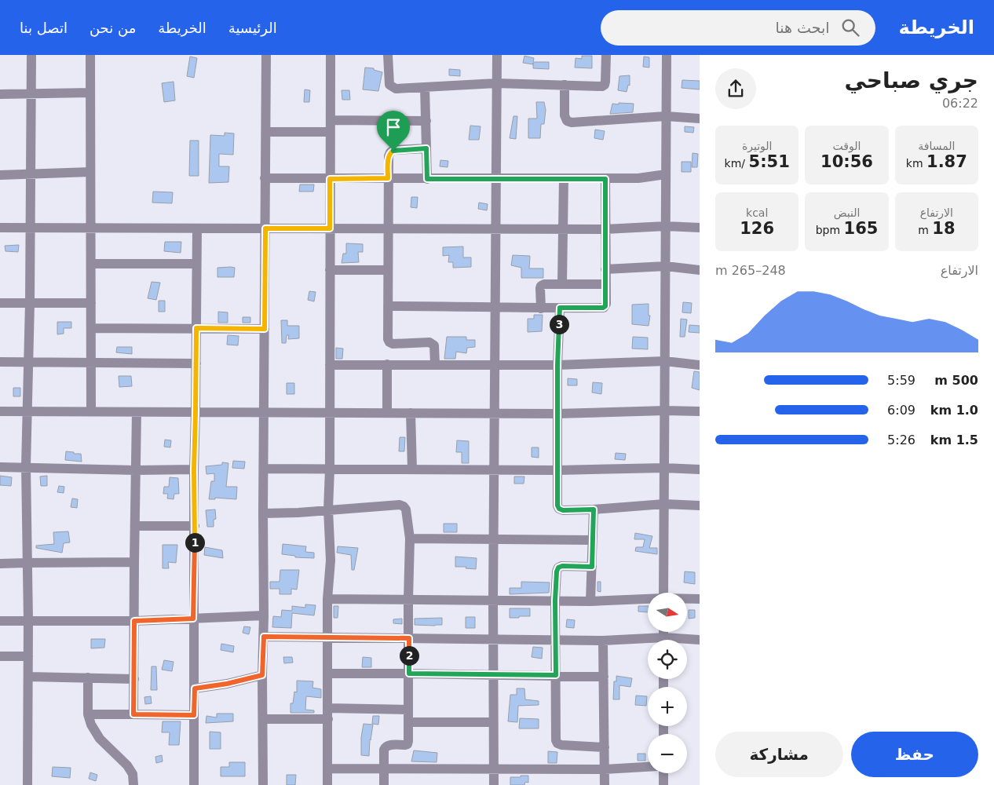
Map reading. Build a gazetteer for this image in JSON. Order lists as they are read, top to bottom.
{
  "north": "right",
  "page": {
    "header": "الخريطة",
    "search": "ابحث هنا",
    "nav": [
      "الرئيسية",
      "الخريطة",
      "من نحن",
      "اتصل بنا"
    ],
    "heading": ["جري صباحي", "06:22"],
    "stats": [
      ["المسافة", "1.87 km"],
      ["الوقت", "10:56"],
      ["الوتيرة", "5:51 /km"],
      ["الارتفاع", "18 m"],
      ["النبض", "165 bpm"],
      ["kcal", "126"]
    ],
    "chart": ["الارتفاع", "248–265 m"],
    "pins": ["3", "1", "2"],
    "list": [
      {
        "name": "500 m",
        "note": "5:59"
      },
      {
        "name": "1.0 km",
        "note": "6:09"
      },
      {
        "name": "1.5 km",
        "note": "5:26"
      }
    ],
    "map_buttons": ["+", "−"],
    "buttons": ["حفظ", "مشاركة"]
  }
}
